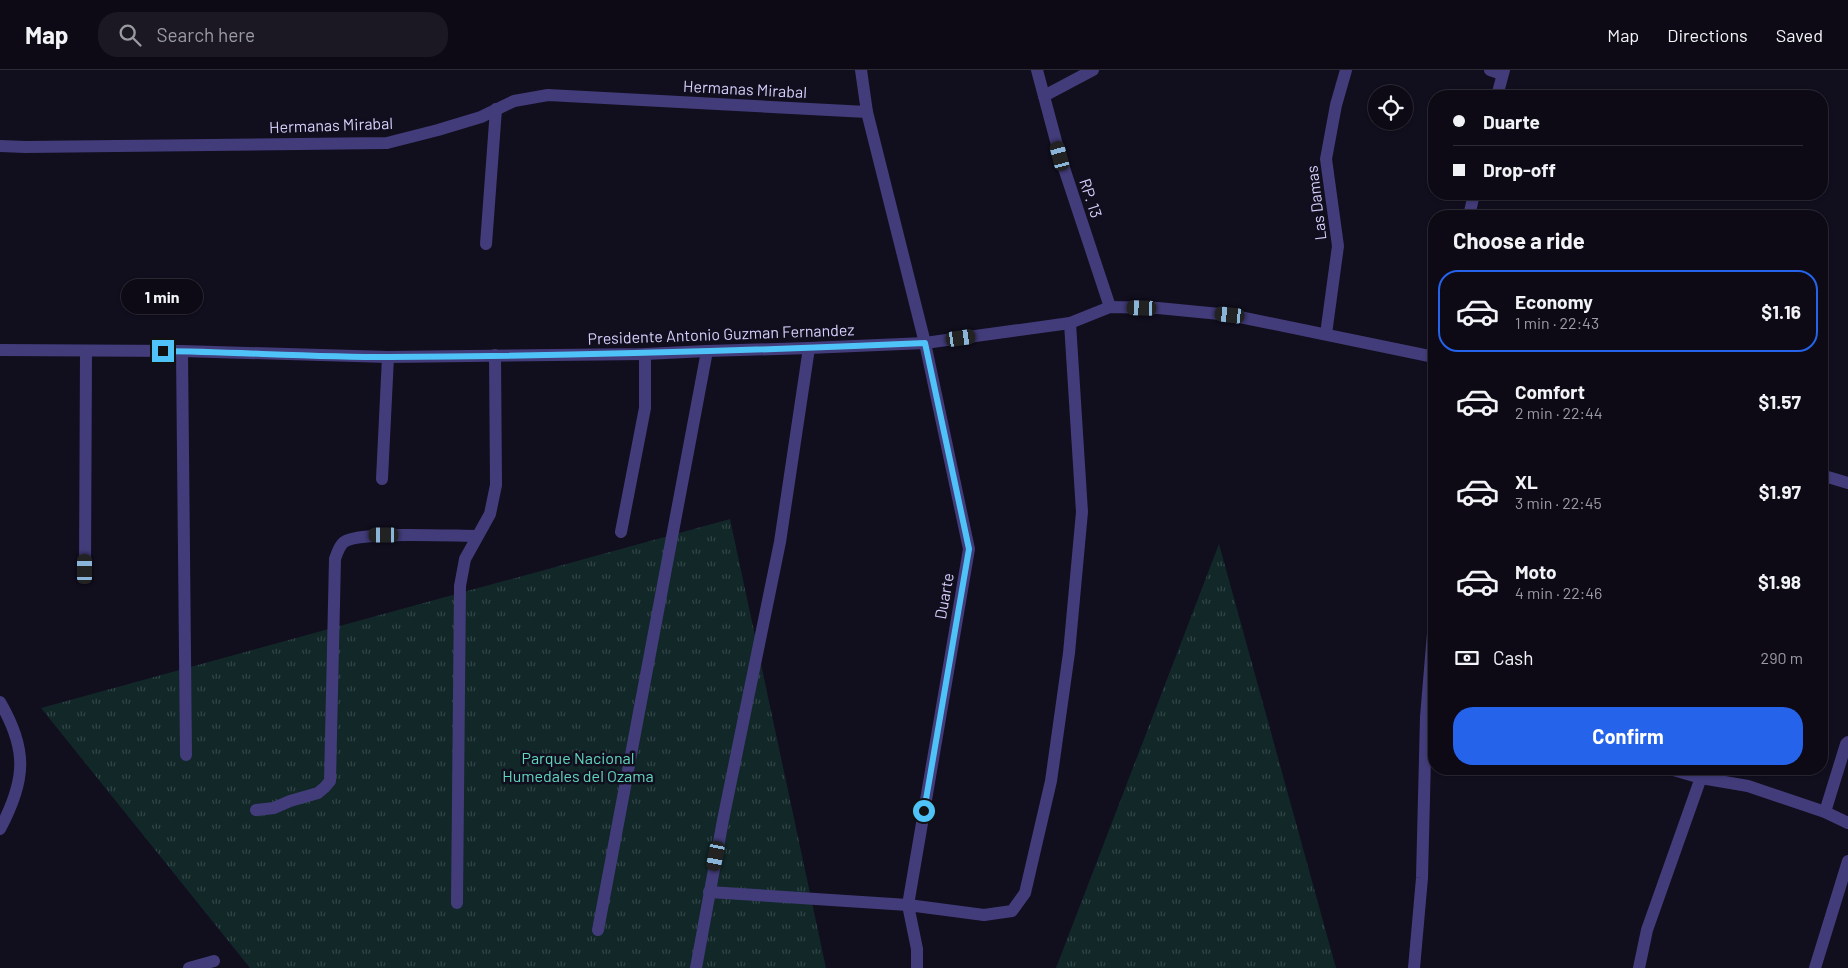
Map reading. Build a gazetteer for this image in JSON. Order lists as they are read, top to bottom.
{
  "streets": {
    "street": [
      "Hermanas Mirabal",
      "RP. 13",
      "Las Damas",
      "Presidente Antonio Guzman Fernandez",
      "Duarte"
    ]
  },
  "crossings": [
    ["Hermanas Mirabal", "Duarte"],
    ["RP. 13", "Presidente Antonio Guzman Fernandez"],
    ["Las Damas", "Presidente Antonio Guzman Fernandez"],
    ["Presidente Antonio Guzman Fernandez", "Duarte"]
  ],
  "parks": ["Parque Nacional Humedales del Ozama"],
  "page": {
    "header": "Map",
    "search": "Search here",
    "nav": ["Map", "Directions", "Saved"],
    "banner": ["Duarte", "Drop-off"],
    "heading": "Choose a ride",
    "list": [
      {
        "name": "Economy",
        "note": "1 min · 22:43",
        "value": "$1.16"
      },
      {
        "name": "Comfort",
        "note": "2 min · 22:44",
        "value": "$1.57"
      },
      {
        "name": "XL",
        "note": "3 min · 22:45",
        "value": "$1.97"
      },
      {
        "name": "Moto",
        "note": "4 min · 22:46",
        "value": "$1.98"
      }
    ],
    "bubble": "1 min",
    "pay": ["Cash", "290 m"],
    "buttons": "Confirm"
  }
}
